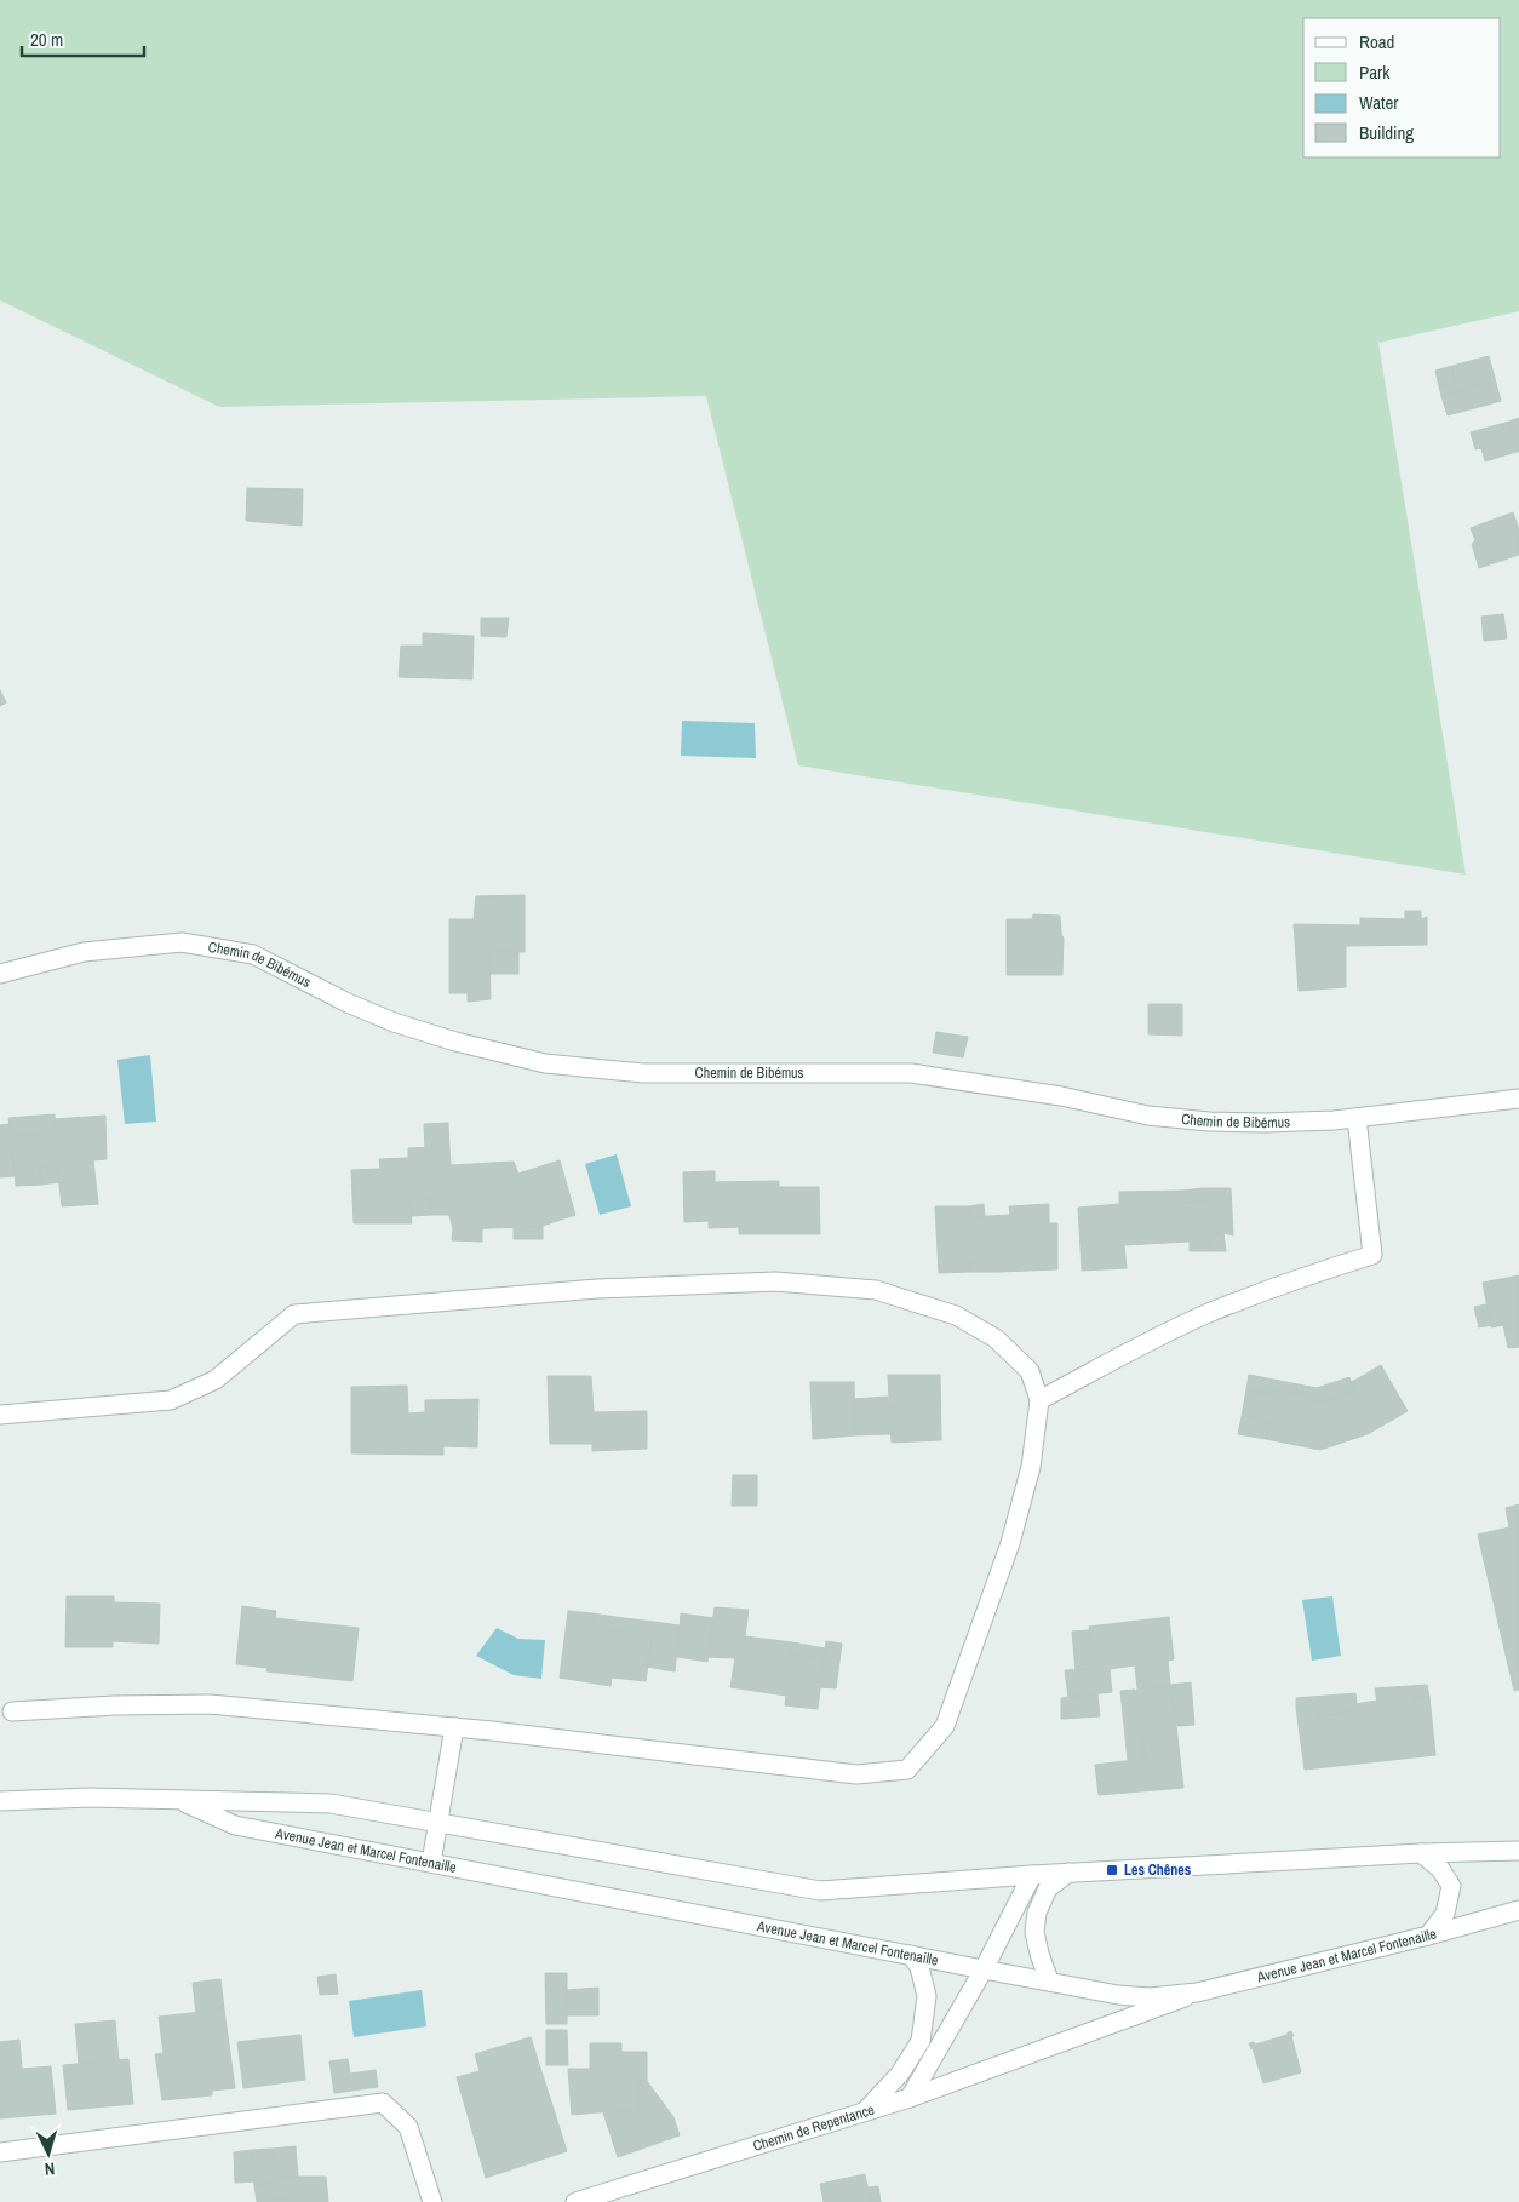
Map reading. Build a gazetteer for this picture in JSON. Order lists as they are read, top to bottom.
{
  "streets": {
    "street": ["Chemin de Bibémus", "Avenue Jean et Marcel Fontenaille", "Chemin de Repentance"]
  },
  "crossings": [
    ["Avenue Jean et Marcel Fontenaille", "Chemin de Repentance"]
  ],
  "places": {
    "transit": ["Les Chênes"]
  },
  "legend": [
    "Road",
    "Park",
    "Water",
    "Building"
  ],
  "scale_bar": "20 m",
  "north": "bottom"
}
